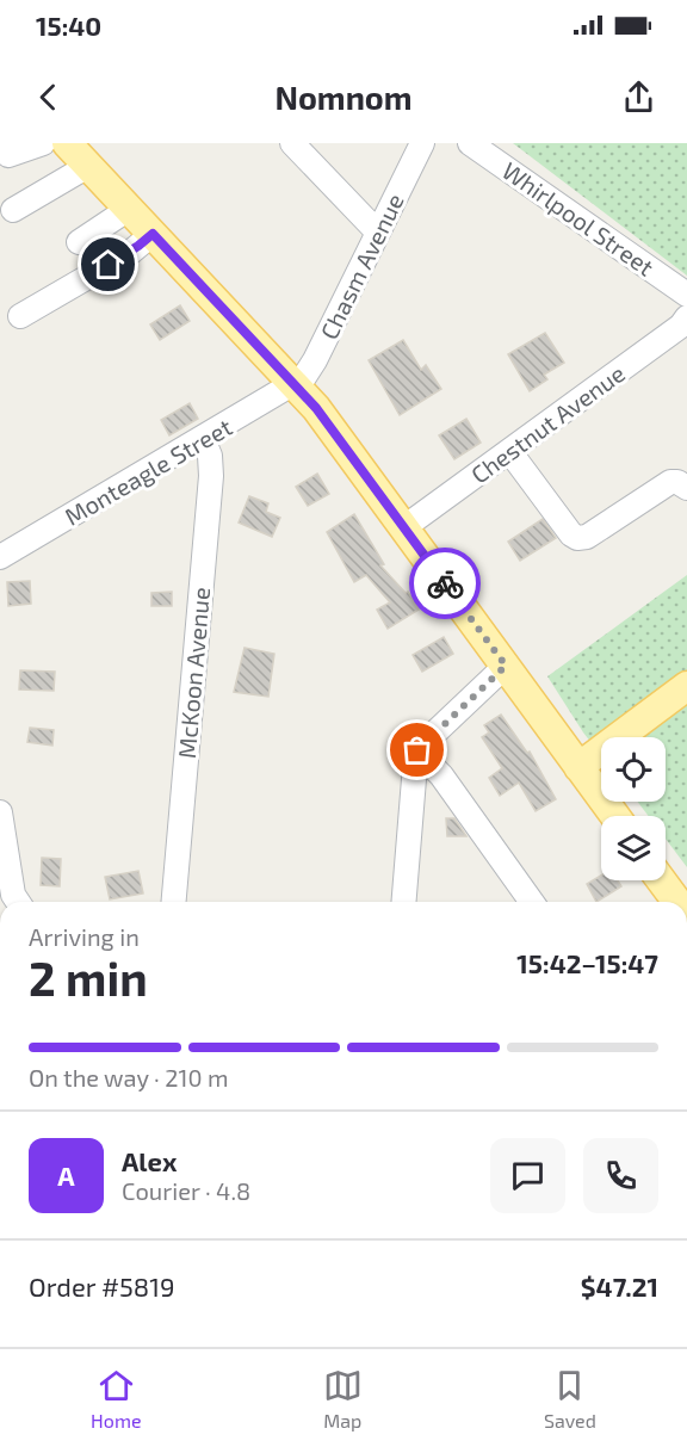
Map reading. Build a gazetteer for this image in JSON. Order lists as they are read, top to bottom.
{
  "streets": {
    "street": [
      "Whirlpool Street",
      "Chasm Avenue",
      "Chestnut Avenue",
      "Monteagle Street",
      "McKoon Avenue"
    ]
  },
  "crossings": [
    ["Chasm Avenue", "Monteagle Street"],
    ["Monteagle Street", "McKoon Avenue"]
  ],
  "page": {
    "status": "15:40",
    "header": "Nomnom",
    "heading": ["2 min", "Arriving in", "15:42–15:47"],
    "panel": [
      "Alex",
      "Courier · 4.8",
      "Order #5819",
      "$47.21"
    ],
    "bar": "On the way · 210 m",
    "round": "A",
    "tabs": ["Home", "Map", "Saved"]
  }
}
